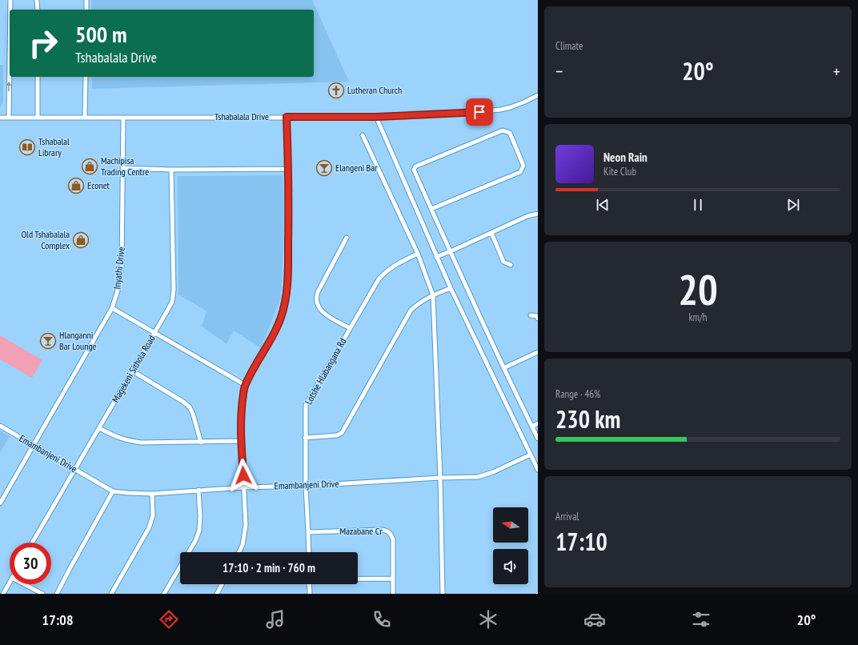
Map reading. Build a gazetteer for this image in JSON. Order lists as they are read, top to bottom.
{
  "streets": {
    "street": [
      "Tshabalala Drive",
      "Inyathi Drive",
      "Magekeni Sithola Road",
      "Lotshe Hlabangana Rd",
      "Emambanjeni Drive",
      "Mazabane Cr"
    ]
  },
  "crossings": [
    ["Tshabalala Drive", "Inyathi Drive"],
    ["Inyathi Drive", "Emambanjeni Drive"],
    ["Magekeni Sithola Road", "Emambanjeni Drive"],
    ["Lotshe Hlabangana Rd", "Emambanjeni Drive"],
    ["Lotshe Hlabangana Rd", "Mazabane Cr"]
  ],
  "places": {
    "church": ["Lutheran Church"],
    "library": ["Tshabalal Library"],
    "shop": ["Machipisa Trading Centre", "Econet", "Old Tshabalala Complex"],
    "bar": ["Elangeni Bar", "Hlanganni Bar Lounge"]
  },
  "north": "left",
  "page": {
    "tile": [
      "Climate",
      ["20", "km/h"],
      ["Range · 46%", "230 km"],
      ["Arrival", "17:10"]
    ],
    "turn": ["500 m", "Tshabalala Drive"],
    "heat": ["−", "20°", "+"],
    "song": ["Neon Rain", "Kite Club"],
    "limit": "30",
    "trip": "17:10 · 2 min · 760 m",
    "tabs": ["17:08", "20°"]
  }
}
